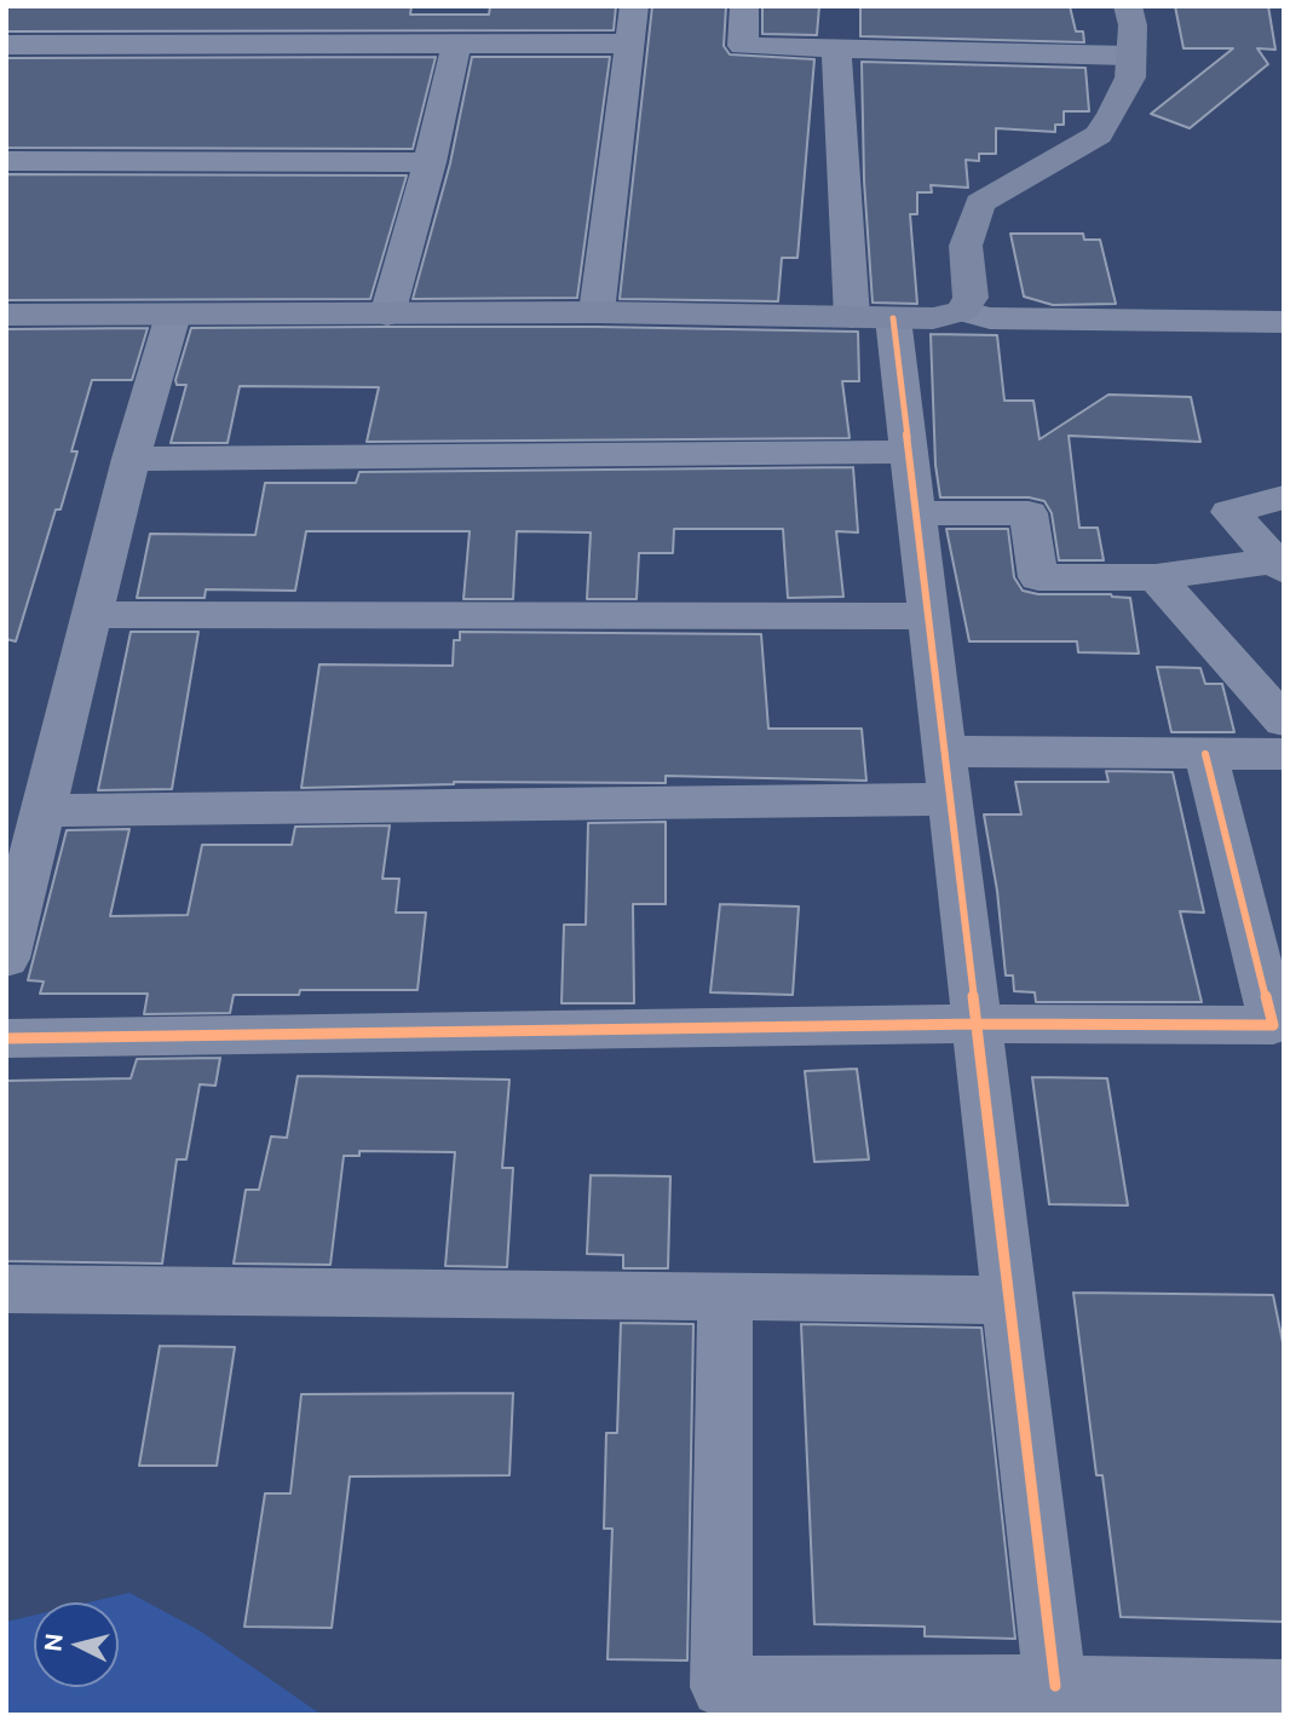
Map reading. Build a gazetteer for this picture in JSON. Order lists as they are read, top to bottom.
{
  "north": "left"
}
